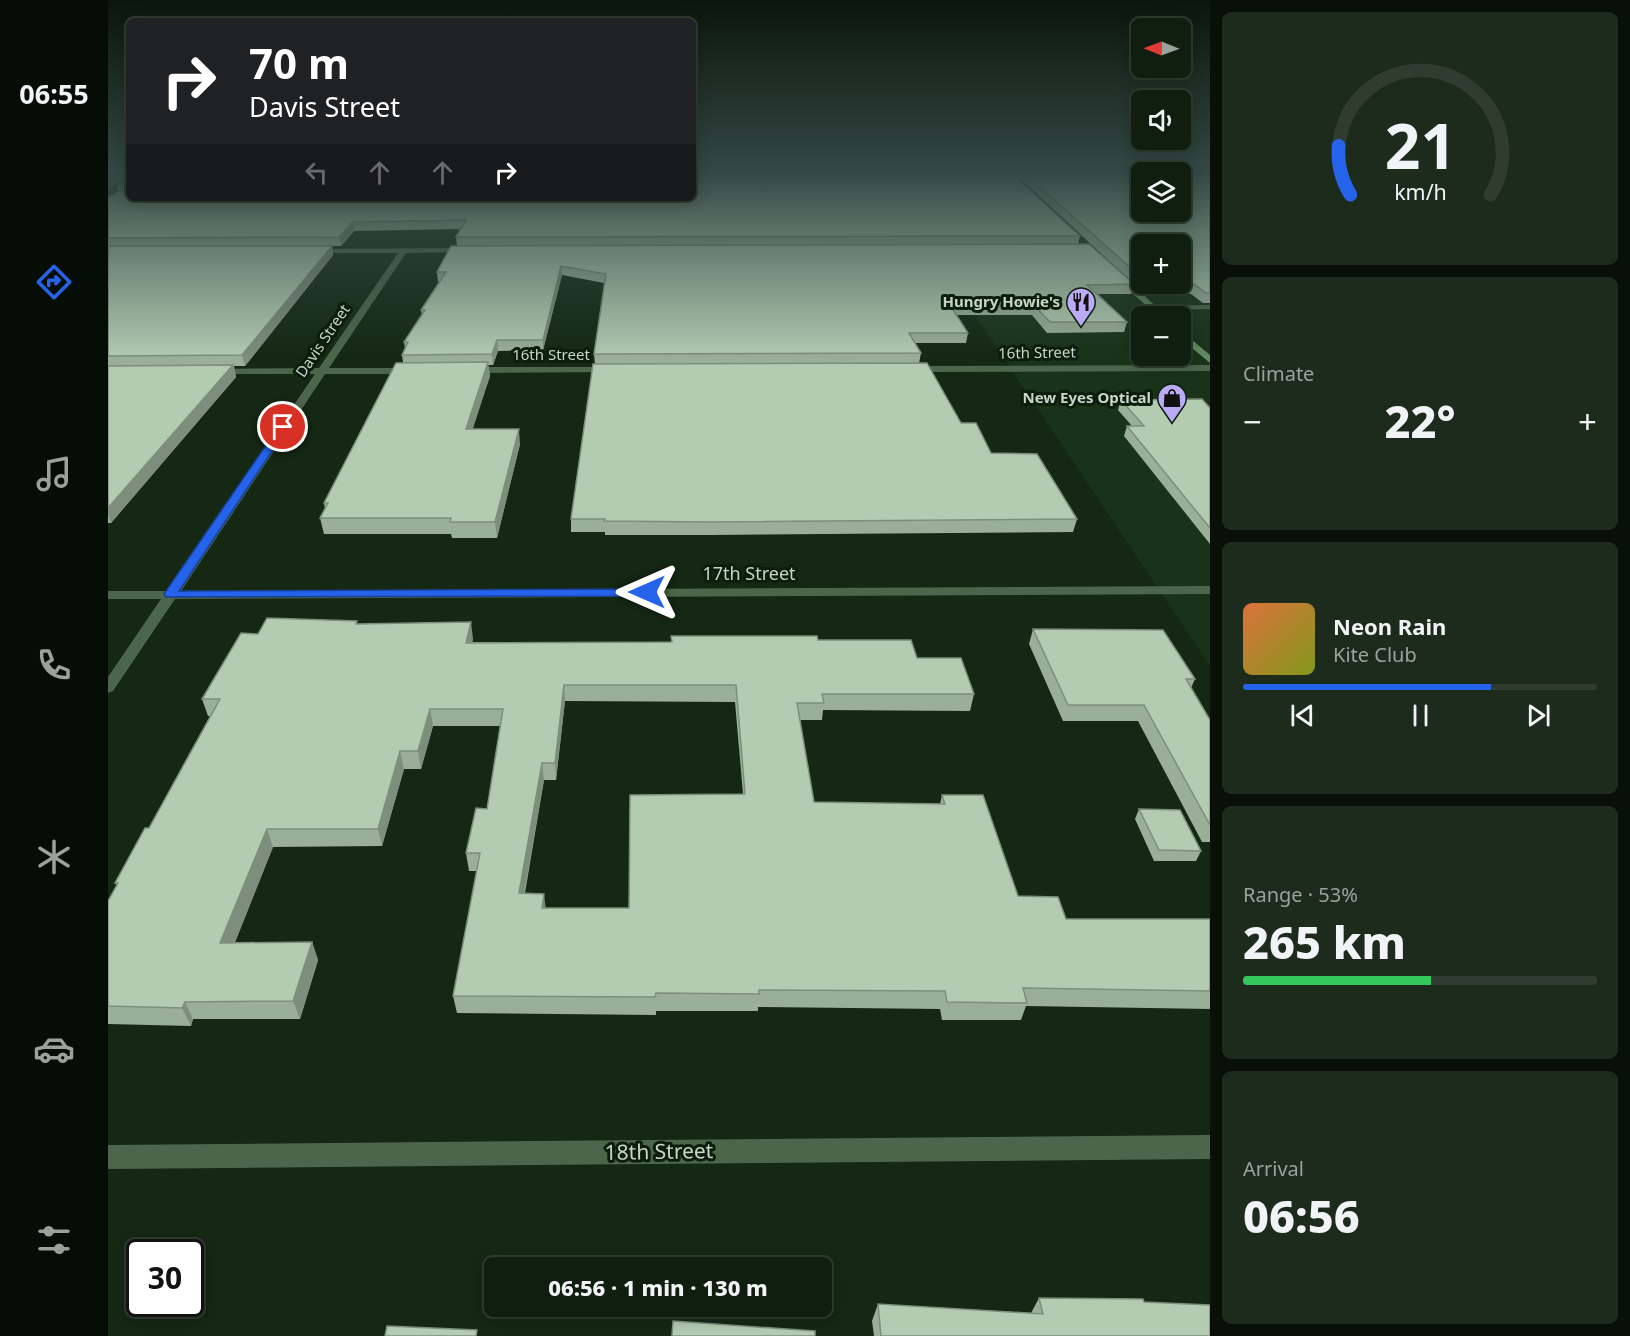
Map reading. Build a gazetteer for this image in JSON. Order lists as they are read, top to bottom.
{
  "streets": {
    "street": [
      "Davis Street",
      "16th Street",
      "17th Street",
      "18th Street"
    ]
  },
  "crossings": [
    ["Davis Street", "17th Street"]
  ],
  "places": {
    "restaurant": ["Hungry Howie's"],
    "shop": ["New Eyes Optical"]
  },
  "north": "left",
  "page": {
    "tabs": "06:55",
    "map_buttons": ["+", "−"],
    "turn": ["70 m", "Davis Street"],
    "tile": [
      "Climate",
      ["Range · 53%", "265 km"],
      ["Arrival", "06:56"]
    ],
    "heat": ["−", "22°", "+"],
    "song": ["Neon Rain", "Kite Club"],
    "limit": "30",
    "trip": "06:56 · 1 min · 130 m",
    "gauge": ["21", "km/h"]
  }
}
